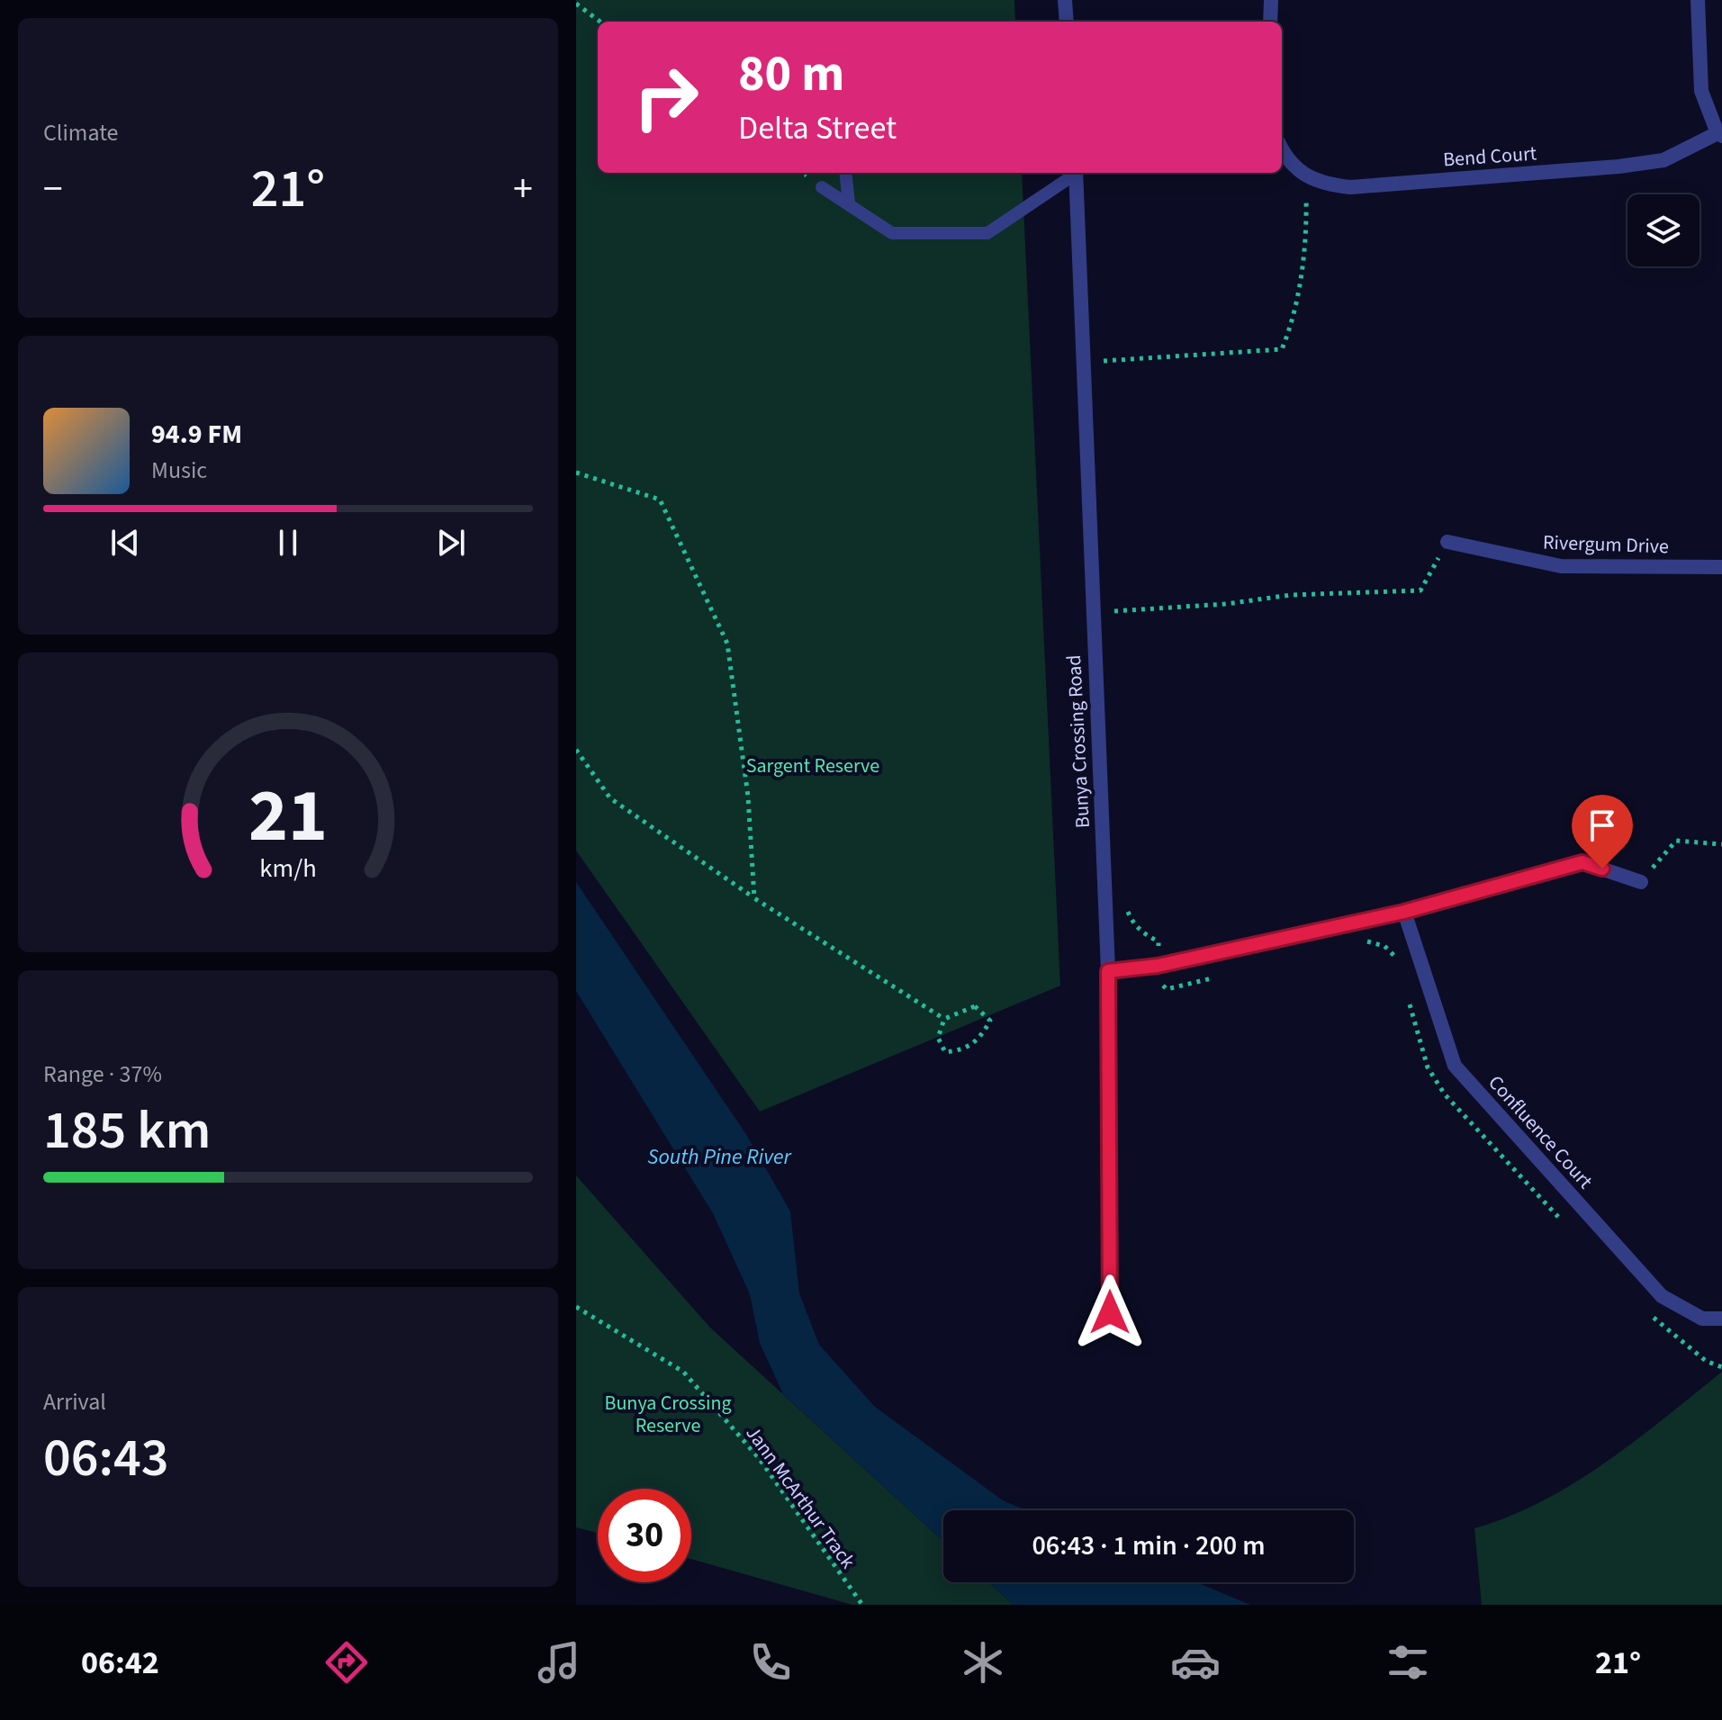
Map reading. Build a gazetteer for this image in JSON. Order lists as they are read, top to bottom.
{
  "streets": {
    "street": [
      "Bend Court",
      "Rivergum Drive",
      "Bunya Crossing Road",
      "Confluence Court"
    ],
    "path": ["Jann McArthur Track"]
  },
  "water": ["South Pine River"],
  "parks": ["Sargent Reserve", "Bunya Crossing Reserve"],
  "page": {
    "tile": [
      "Climate",
      ["Range · 37%", "185 km"],
      ["Arrival", "06:43"]
    ],
    "turn": ["80 m", "Delta Street"],
    "heat": ["−", "21°", "+"],
    "song": ["94.9 FM", "Music"],
    "limit": "30",
    "trip": "06:43 · 1 min · 200 m",
    "tabs": ["06:42", "21°"],
    "gauge": ["21", "km/h"]
  }
}
